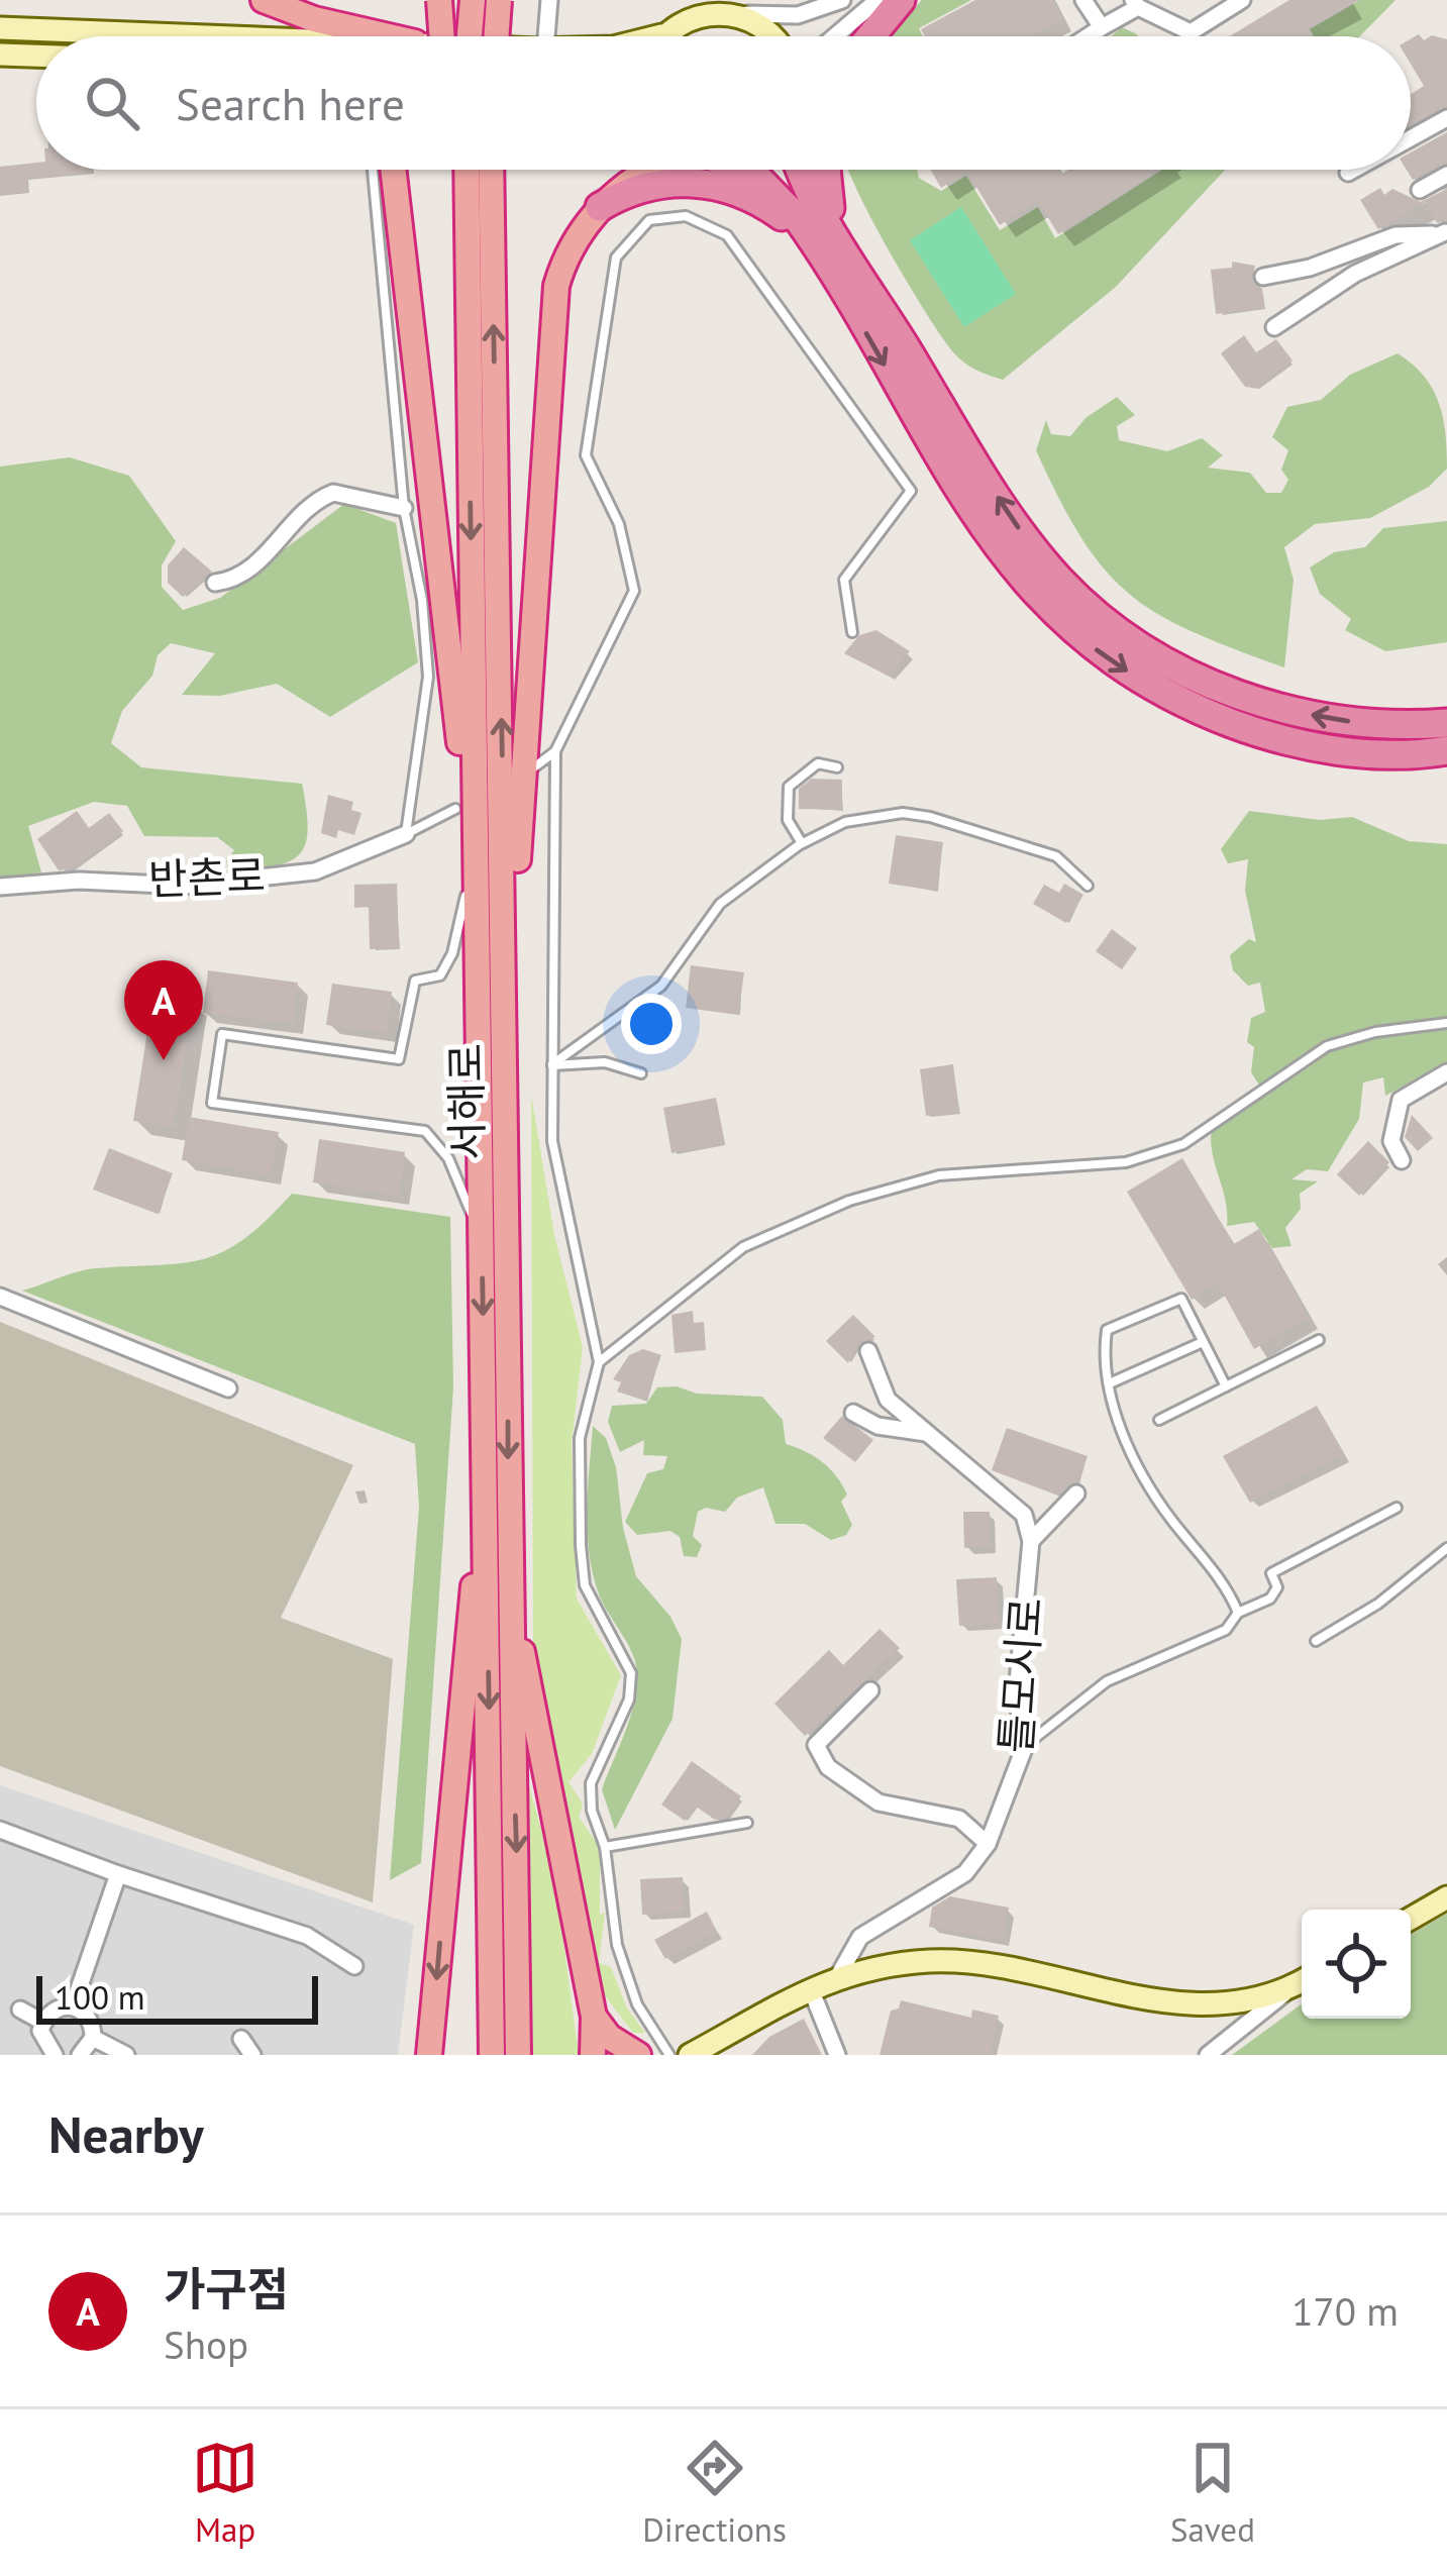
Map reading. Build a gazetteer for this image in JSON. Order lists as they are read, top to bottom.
{
  "streets": {
    "highway": ["서해로"],
    "main road": ["틀모시로"],
    "street": ["반촌로"]
  },
  "scale_bar": "100 m",
  "page": {
    "search": "Search here",
    "pins": "A",
    "scale": "100 m",
    "heading": "Nearby",
    "list": [
      {
        "mark": "A",
        "name": "가구점",
        "note": "Shop",
        "value": "170 m"
      }
    ],
    "nav": ["Map", "Directions", "Saved"]
  }
}
